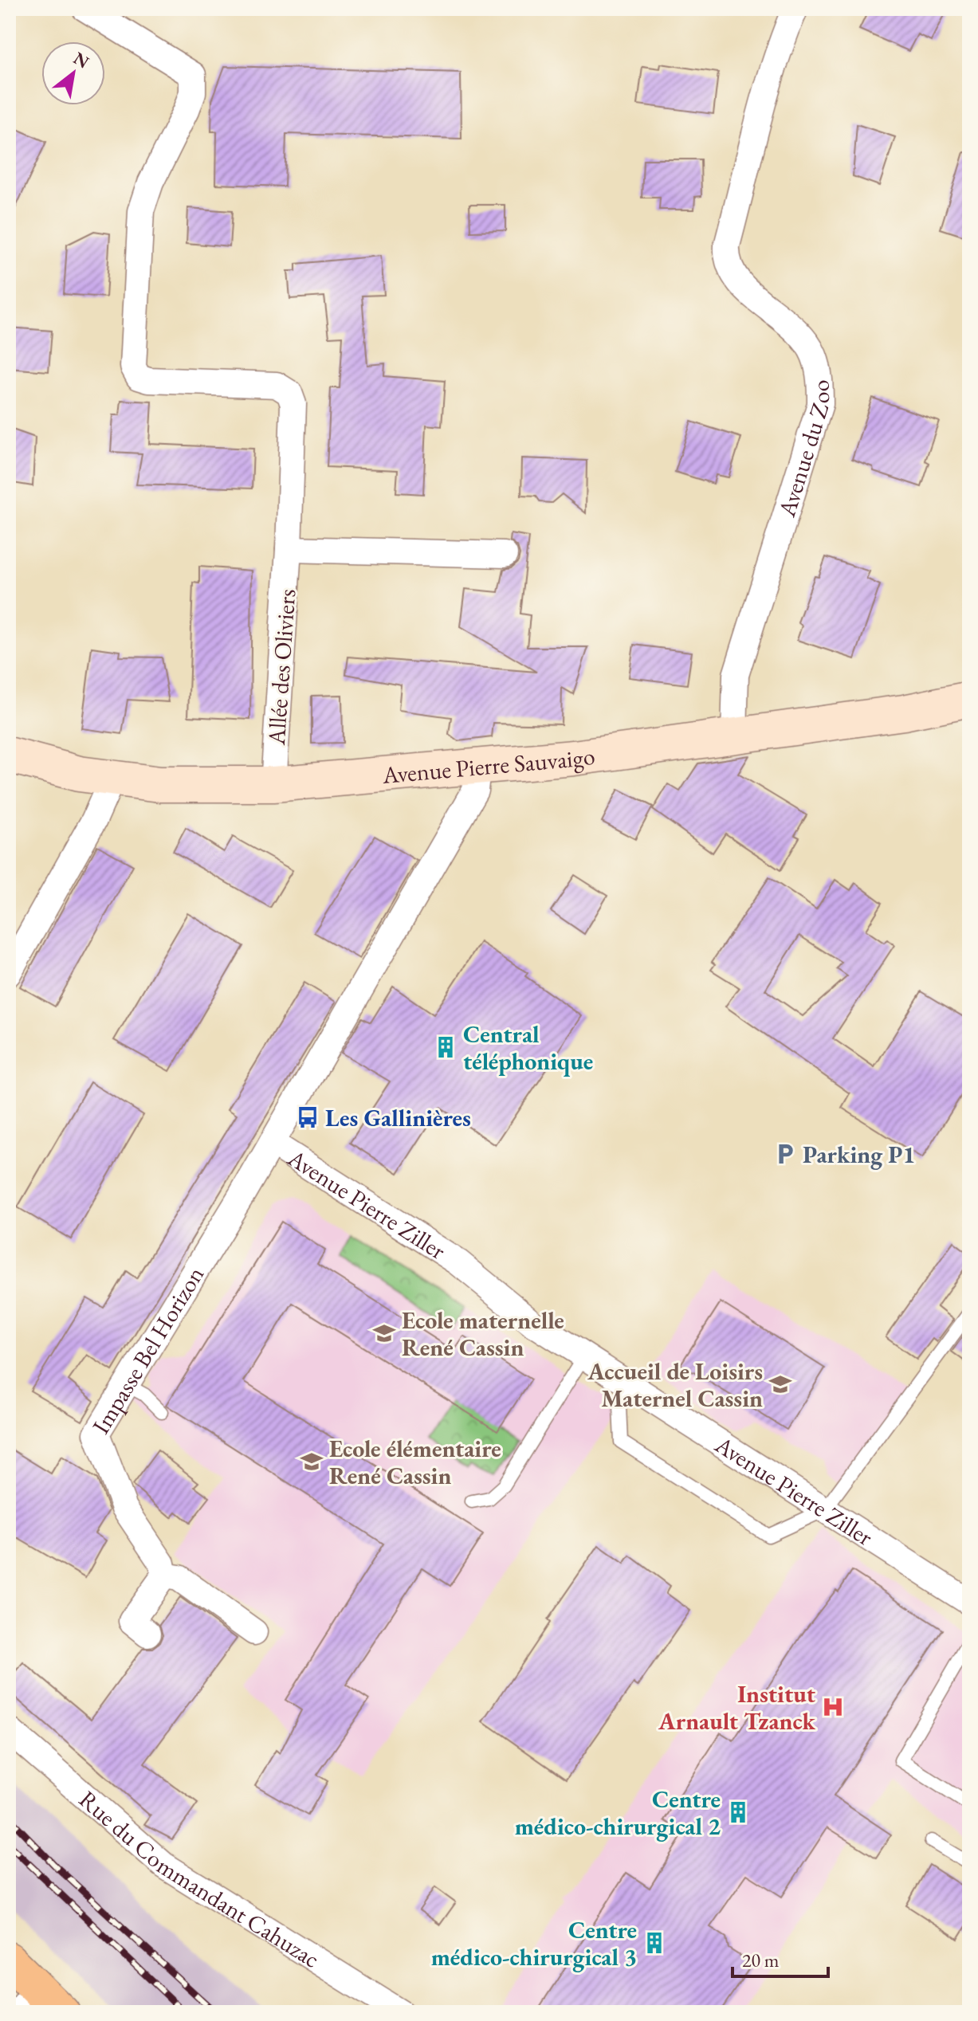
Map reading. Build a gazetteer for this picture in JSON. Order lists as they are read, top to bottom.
{
  "streets": {
    "main road": ["Avenue Pierre Sauvaigo"],
    "street": [
      "Avenue du Zoo",
      "Allée des Oliviers",
      "Avenue Pierre Ziller",
      "Impasse Bel Horizon",
      "Rue du Commandant Cahuzac"
    ]
  },
  "crossings": [
    ["Avenue du Zoo", "Avenue Pierre Sauvaigo"],
    ["Allée des Oliviers", "Avenue Pierre Sauvaigo"],
    ["Avenue Pierre Sauvaigo", "Avenue Pierre Ziller"],
    ["Avenue Pierre Ziller", "Impasse Bel Horizon"]
  ],
  "places": {
    "building": ["Central téléphonique", "Centre médico-chirurgical 2", "Centre médico-chirurgical 3"],
    "bus stop": ["Les Gallinières"],
    "parking": ["Parking P1"],
    "school or university": ["Ecole maternelle René Cassin", "Accueil de Loisirs Maternel Cassin", "Ecole élémentaire René Cassin"],
    "hospital": ["Institut Arnault Tzanck"]
  },
  "scale_bar": "20 m",
  "north": "top right"
}
